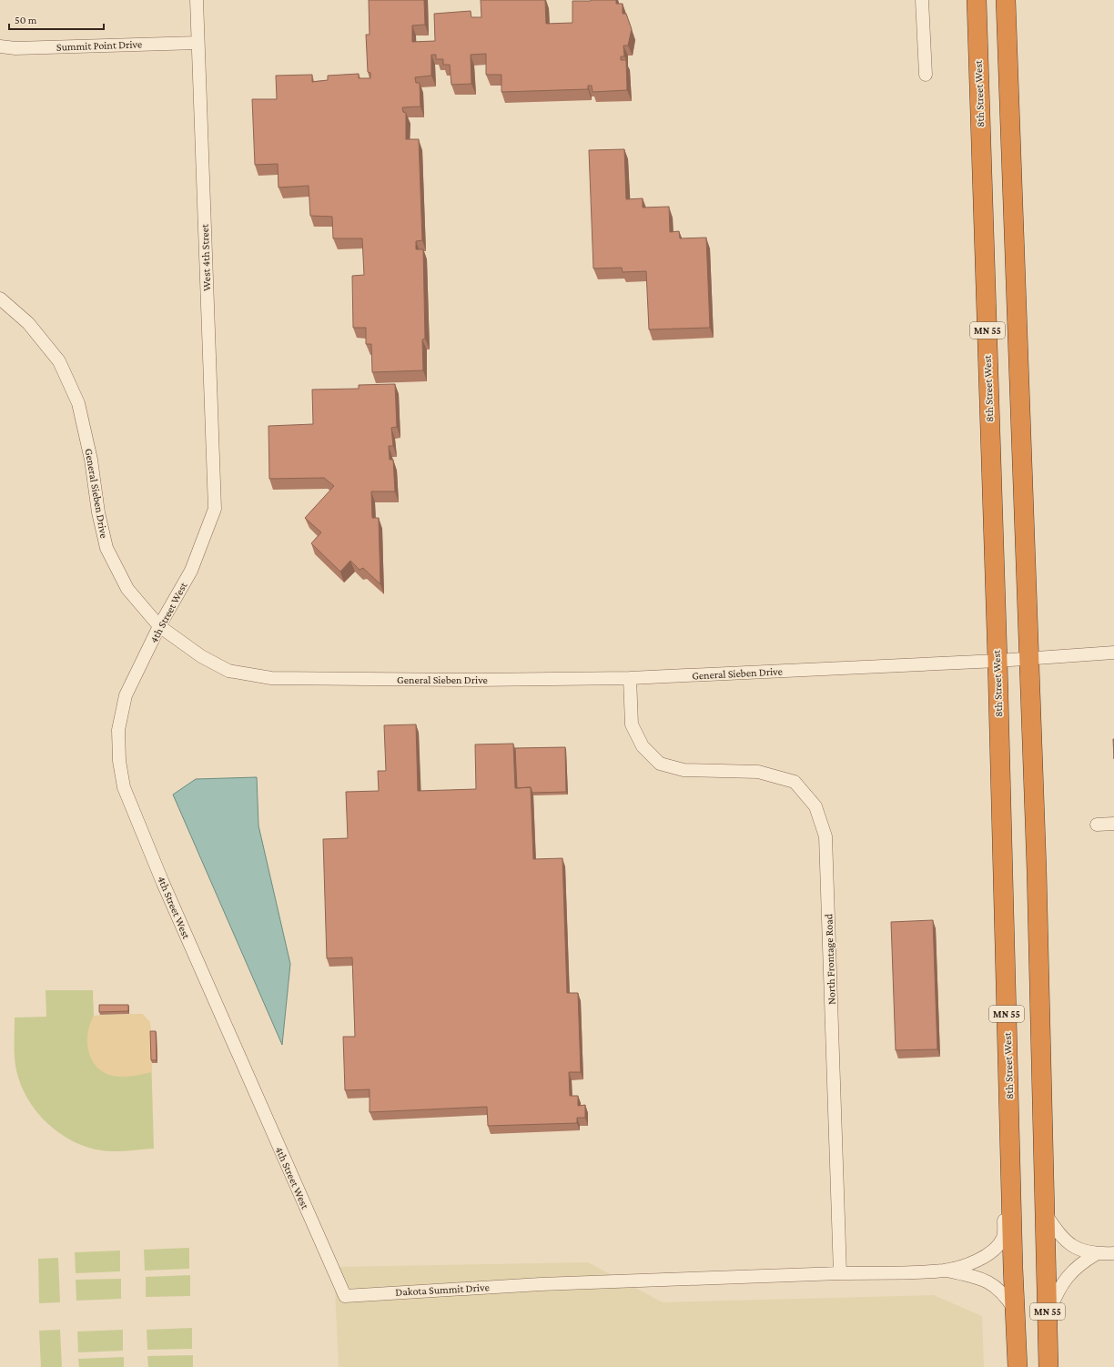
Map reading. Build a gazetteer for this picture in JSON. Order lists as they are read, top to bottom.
{
  "streets": {
    "highway": ["8th Street West", "MN 55"],
    "street": [
      "Summit Point Drive",
      "West 4th Street",
      "General Sieben Drive",
      "4th Street West",
      "North Frontage Road",
      "Dakota Summit Drive"
    ]
  },
  "crossings": [
    ["Summit Point Drive", "West 4th Street"],
    ["8th Street West", "General Sieben Drive"],
    ["West 4th Street", "4th Street West"],
    ["MN 55", "General Sieben Drive"],
    ["General Sieben Drive", "4th Street West"],
    ["General Sieben Drive", "North Frontage Road"],
    ["4th Street West", "Dakota Summit Drive"],
    ["North Frontage Road", "Dakota Summit Drive"]
  ],
  "scale_bar": "50 m"
}
